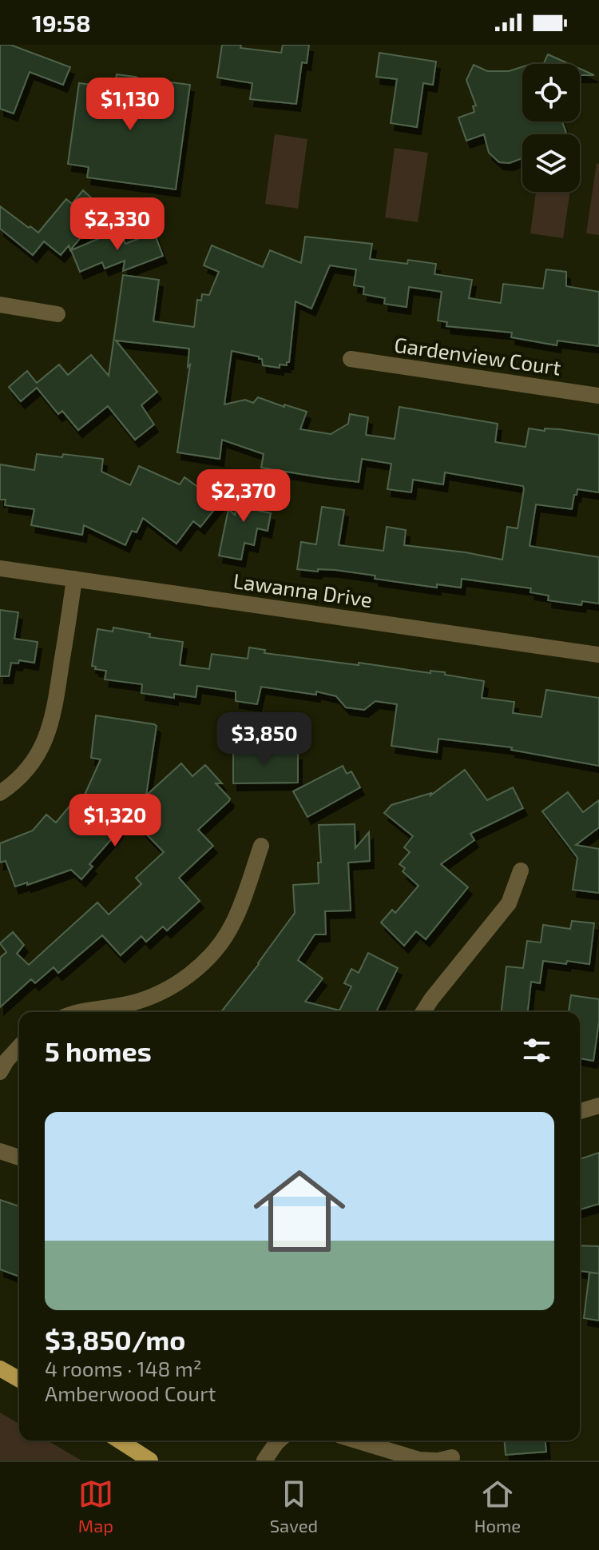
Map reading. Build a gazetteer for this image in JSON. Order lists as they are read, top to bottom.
{
  "streets": {
    "street": ["Gardenview Court", "Lawanna Drive"]
  },
  "page": {
    "status": "19:58",
    "price": [
      "$1,130",
      "$2,330",
      "$2,370",
      "$3,850",
      "$1,320"
    ],
    "heading": "5 homes",
    "list": [
      {
        "name": "$3,850/mo",
        "note": "4 rooms · 148 m² · Amberwood Court"
      }
    ],
    "tabs": ["Map", "Saved", "Home"]
  }
}
